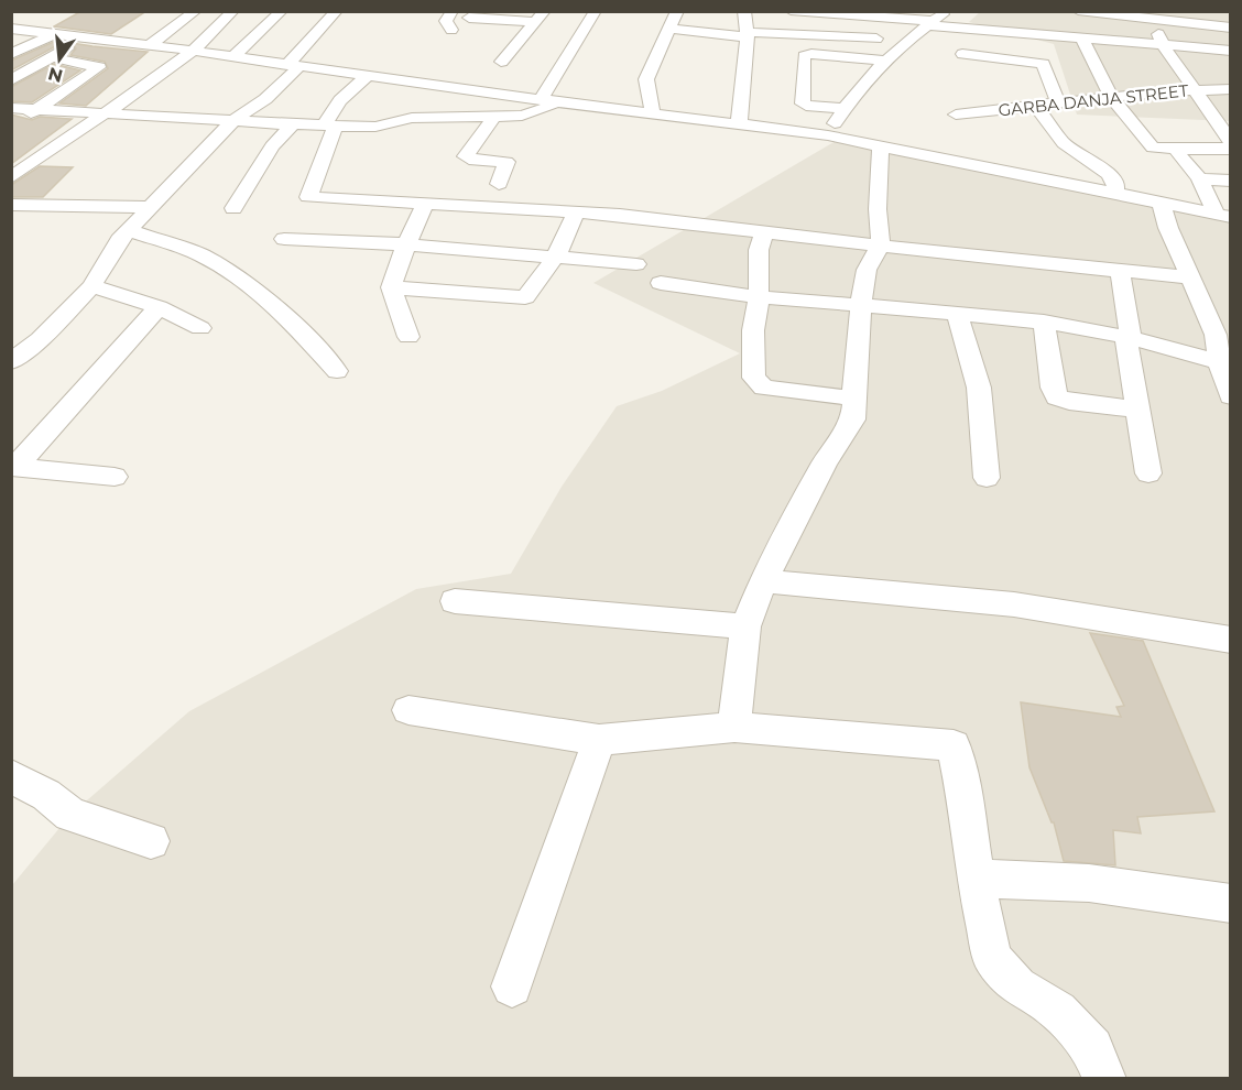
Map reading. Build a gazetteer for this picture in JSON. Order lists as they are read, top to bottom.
{
  "streets": {
    "street": ["GARBA DANJA STREET"]
  },
  "north": "bottom"
}
